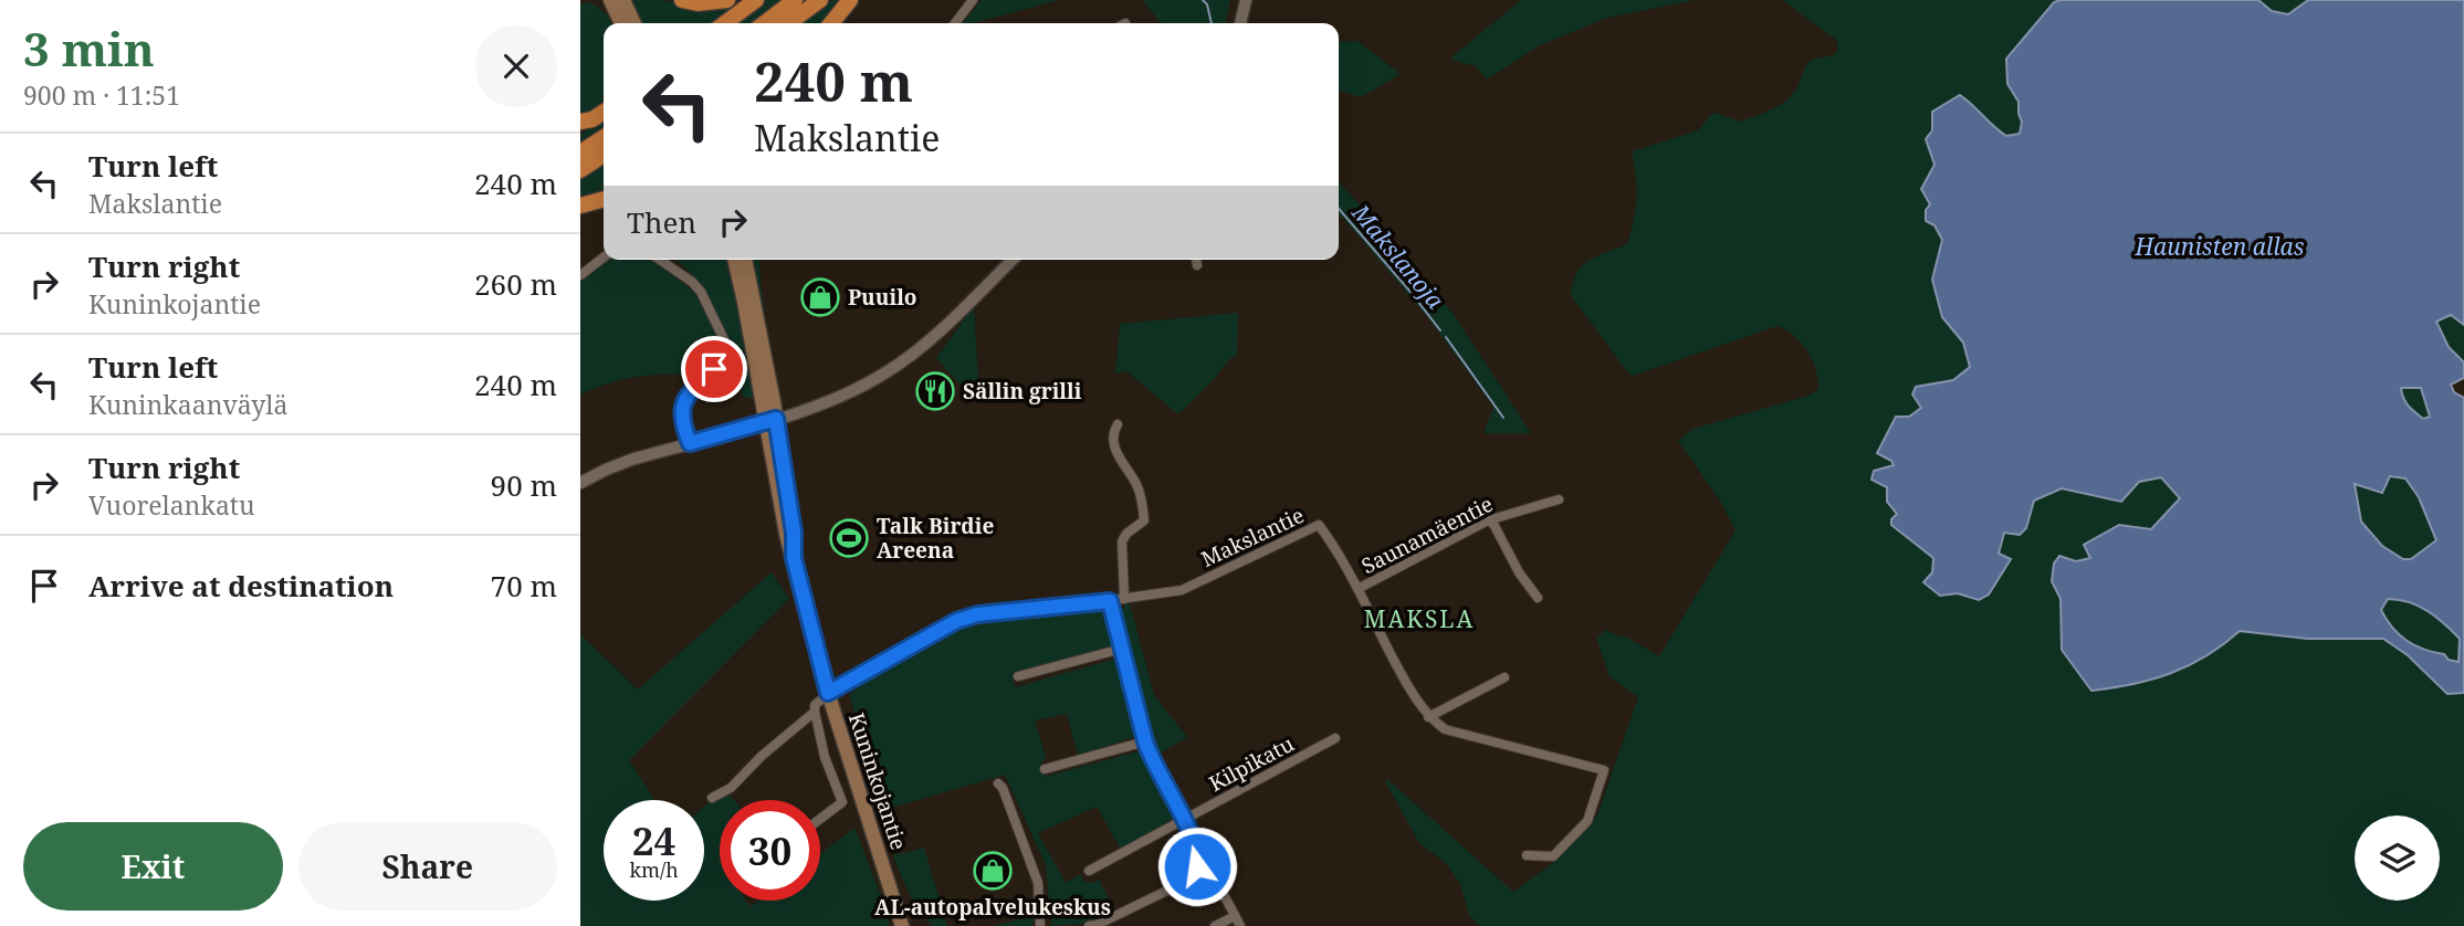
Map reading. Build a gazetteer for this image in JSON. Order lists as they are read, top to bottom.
{
  "streets": {
    "main road": ["Kuninkojantie"],
    "street": ["Saunamäentie", "Makslantie", "Kilpikatu"]
  },
  "crossings": [
    ["Saunamäentie", "Makslantie"],
    ["Makslantie", "Kuninkojantie"]
  ],
  "districts": ["MAKSLA"],
  "water": ["Haunisten allas", "Makslanoja"],
  "places": {
    "shop": ["Puuilo", "AL-autopalvelukeskus"],
    "restaurant": ["Sällin grilli"],
    "sports": ["Talk Birdie Areena"]
  },
  "page": {
    "heading": ["3 min", "900 m · 11:51"],
    "turn": ["240 m", "Makslantie"],
    "list": [
      {
        "name": "Turn left",
        "note": "Makslantie",
        "value": "240 m"
      },
      {
        "name": "Turn right",
        "note": "Kuninkojantie",
        "value": "260 m"
      },
      {
        "name": "Turn left",
        "note": "Kuninkaanväylä",
        "value": "240 m"
      },
      {
        "name": "Turn right",
        "note": "Vuorelankatu",
        "value": "90 m"
      },
      {
        "name": "Arrive at destination",
        "value": "70 m"
      }
    ],
    "then": "Then",
    "speed": "24 km/h",
    "limit": "30",
    "buttons": ["Exit", "Share"]
  }
}
